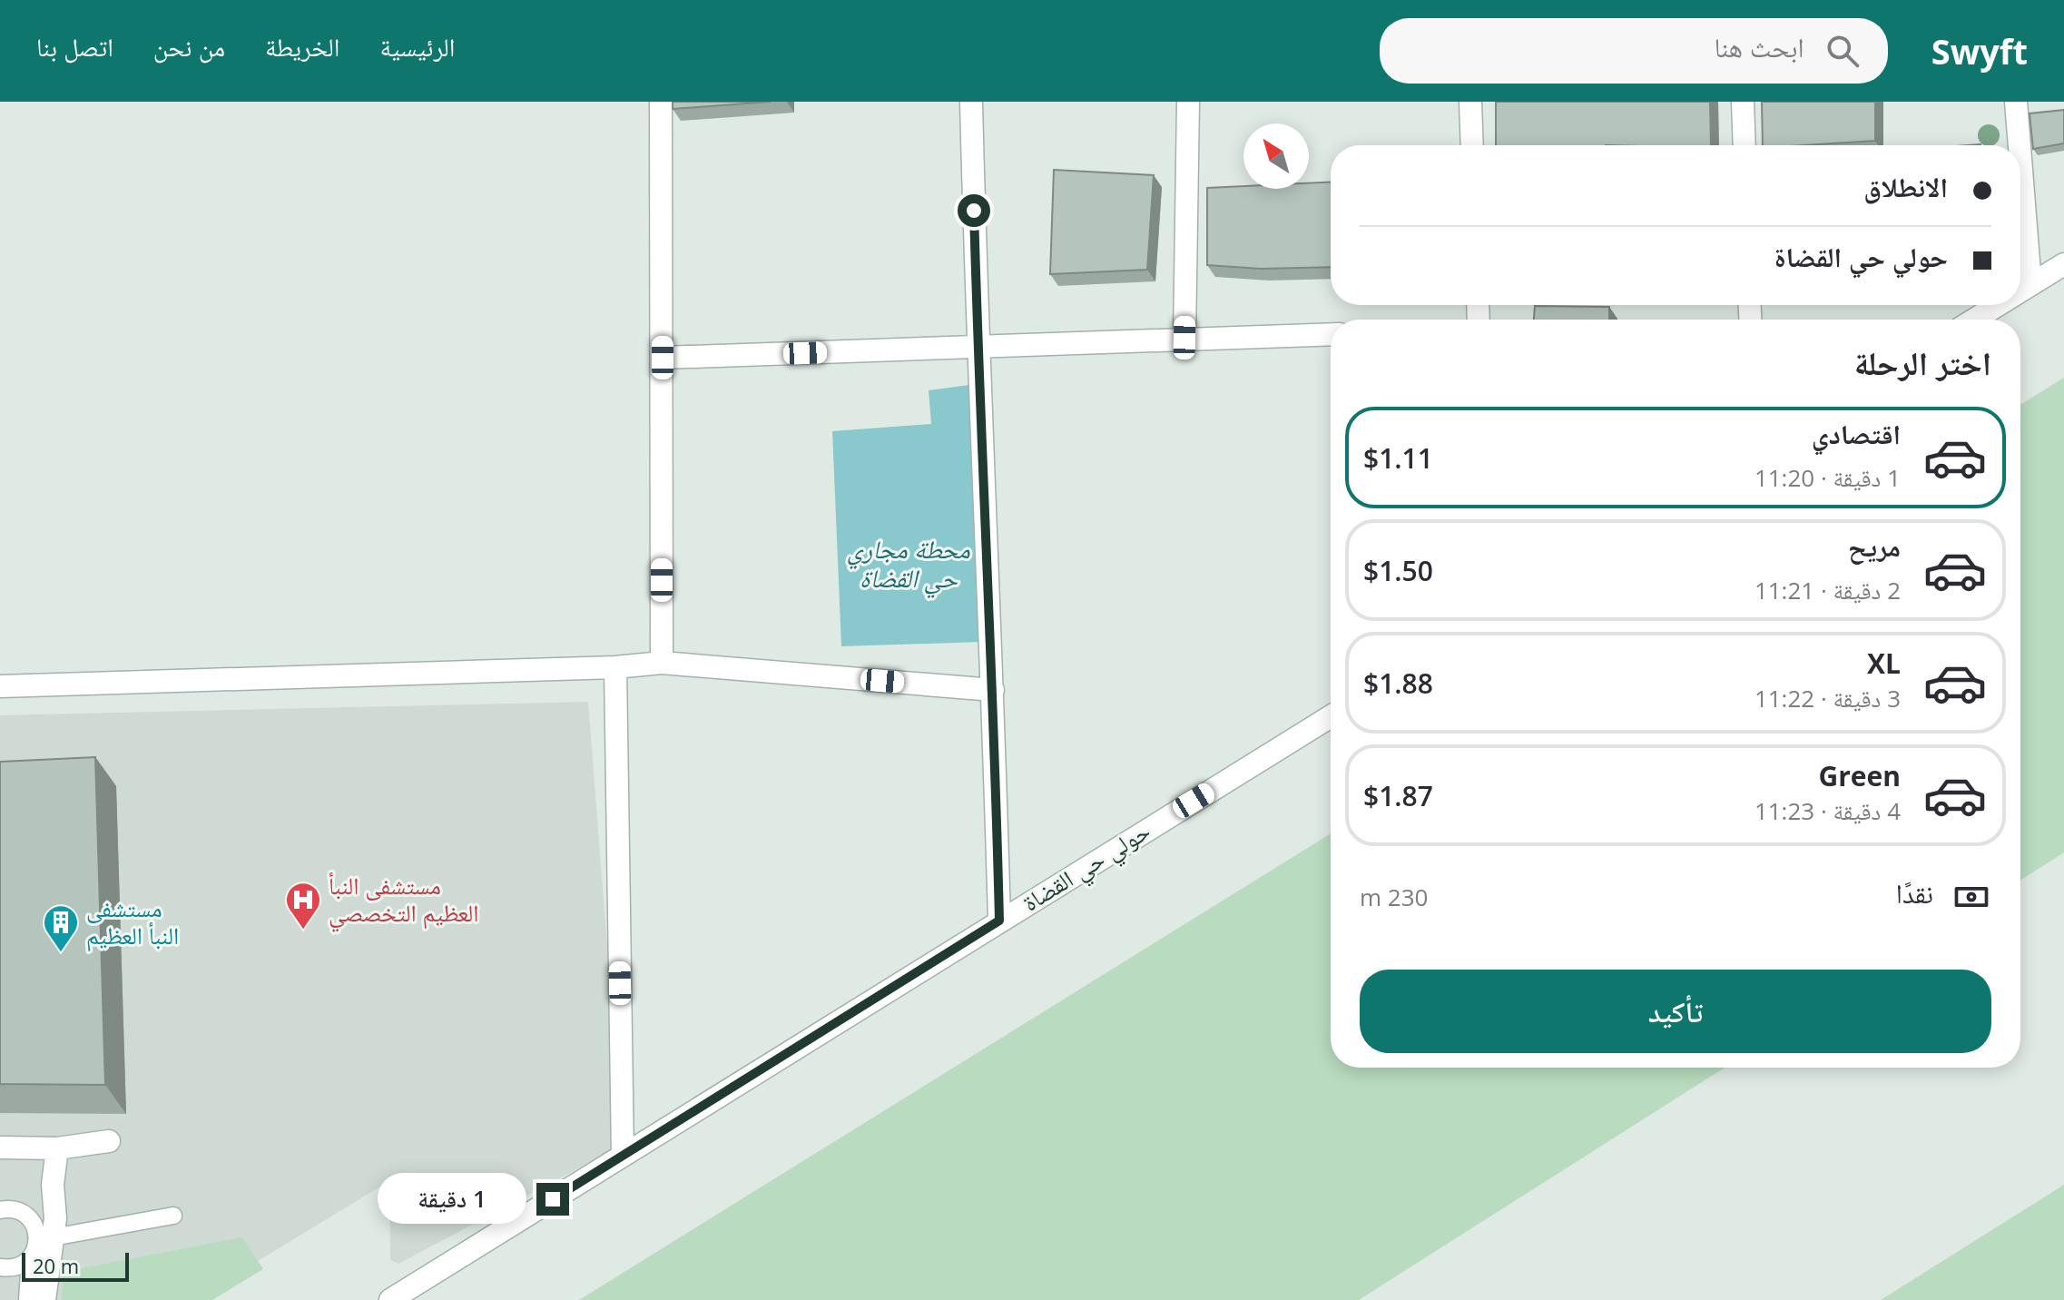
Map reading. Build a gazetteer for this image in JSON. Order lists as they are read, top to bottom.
{
  "streets": {
    "street": ["حولي حي القضاة"]
  },
  "water": ["محطة مجاري حي القضاة"],
  "places": {
    "hospital": ["مستشفى النبأ العظيم التخصصي"],
    "building": ["مستشفى النبأ العظيم"]
  },
  "scale_bar": "20 m",
  "north": "top left",
  "page": {
    "header": "Swyft",
    "search": "ابحث هنا",
    "nav": [
      "الرئيسية",
      "الخريطة",
      "من نحن",
      "اتصل بنا"
    ],
    "banner": ["الانطلاق", "حولي حي القضاة"],
    "heading": "اختر الرحلة",
    "list": [
      {
        "name": "اقتصادي",
        "note": "1 دقيقة · 11:20",
        "value": "$1.11"
      },
      {
        "name": "مريح",
        "note": "2 دقيقة · 11:21",
        "value": "$1.50"
      },
      {
        "name": "XL",
        "note": "3 دقيقة · 11:22",
        "value": "$1.88"
      },
      {
        "name": "Green",
        "note": "4 دقيقة · 11:23",
        "value": "$1.87"
      }
    ],
    "pay": ["نقدًا", "230 m"],
    "buttons": "تأكيد",
    "bubble": "1 دقيقة",
    "scale": "20 m"
  }
}
